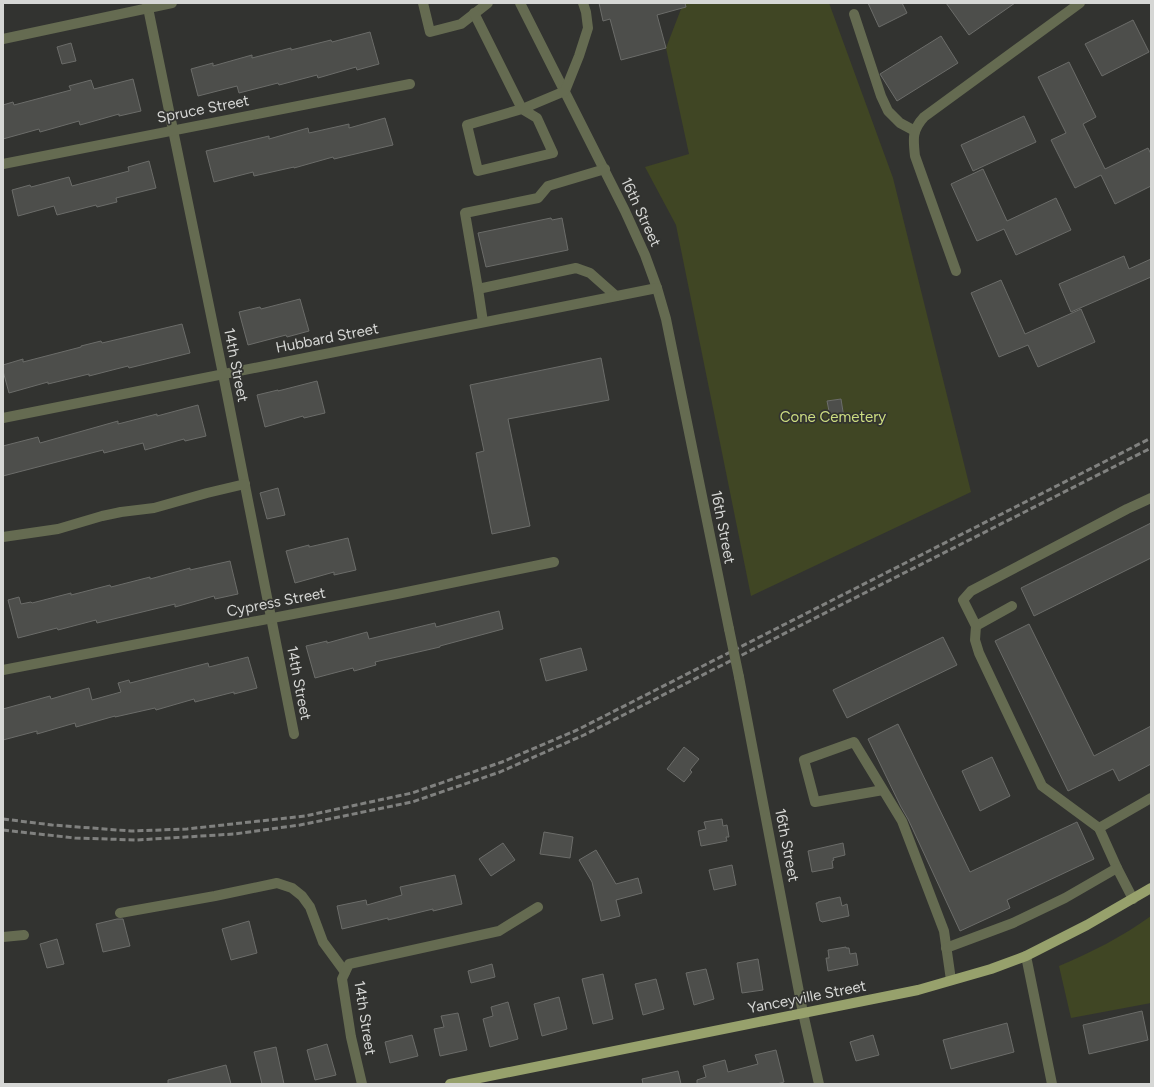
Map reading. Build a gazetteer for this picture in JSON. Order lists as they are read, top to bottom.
{
  "streets": {
    "main road": ["Yanceyville Street"],
    "street": [
      "Spruce Street",
      "16th Street",
      "Hubbard Street",
      "14th Street",
      "Cypress Street"
    ]
  },
  "crossings": [
    ["Spruce Street", "14th Street"],
    ["16th Street", "Hubbard Street"],
    ["16th Street", "Yanceyville Street"],
    ["Hubbard Street", "14th Street"],
    ["14th Street", "Cypress Street"]
  ],
  "parks": ["Cone Cemetery"]
}
